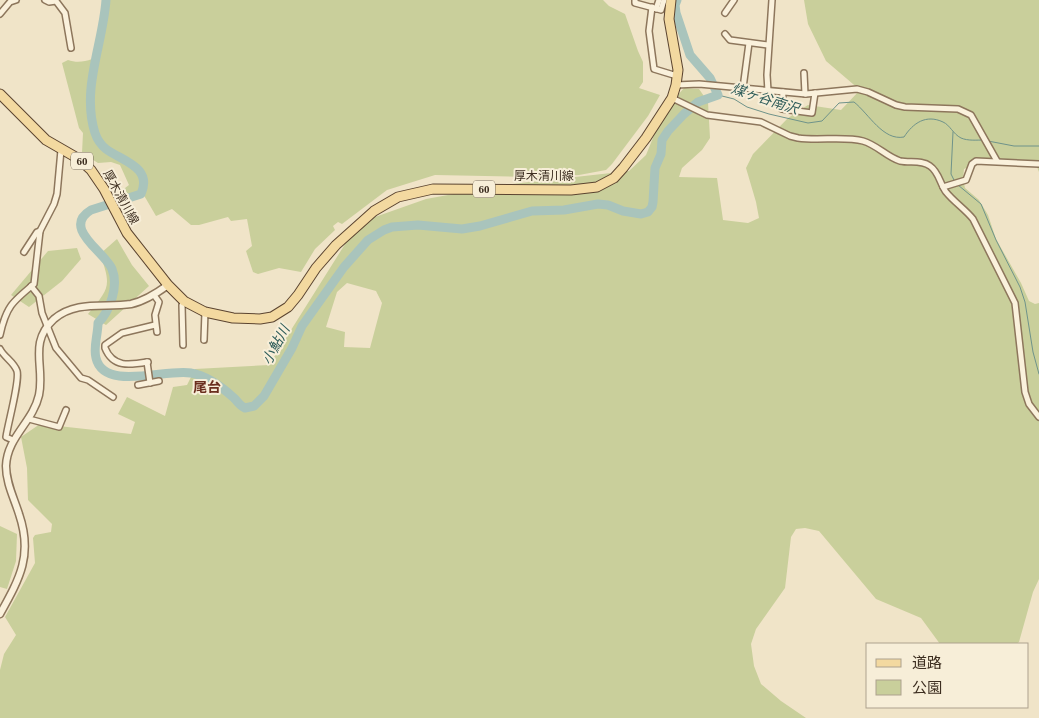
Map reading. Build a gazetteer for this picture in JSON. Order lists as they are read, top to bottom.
{
  "streets": {
    "main road": ["60", "厚木清川線"]
  },
  "crossings": [
    ["60", "厚木清川線"]
  ],
  "districts": ["尾台"],
  "water": ["煤ヶ谷南沢", "小鮎川"],
  "legend": ["道路", "公園"]
}
